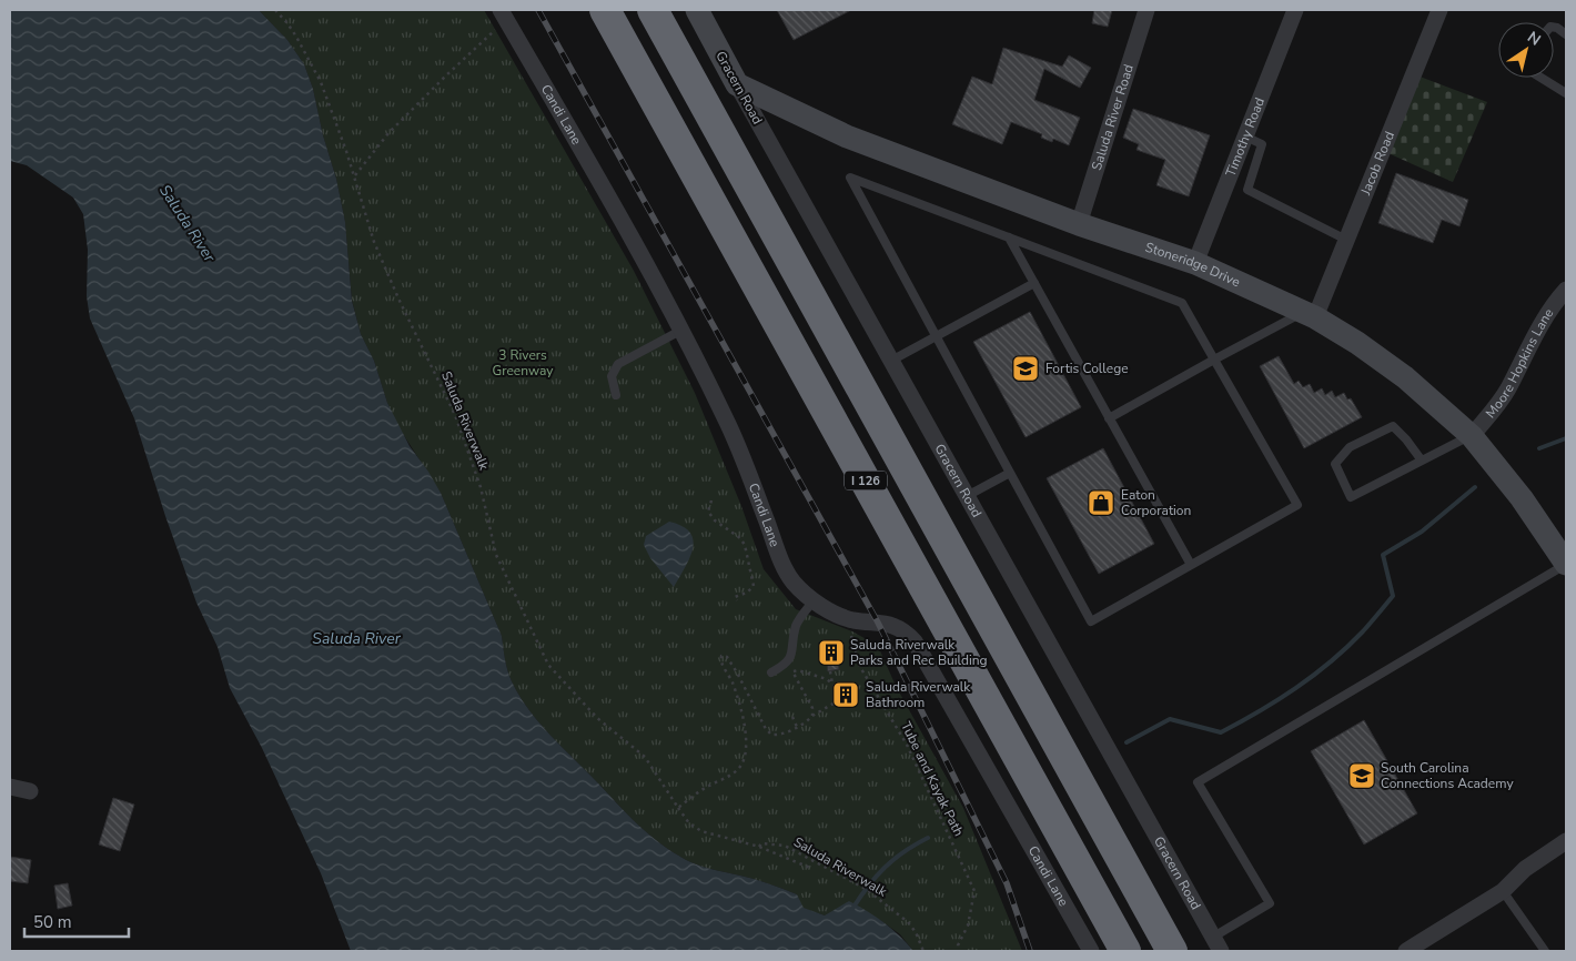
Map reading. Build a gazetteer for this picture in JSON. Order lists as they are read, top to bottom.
{
  "streets": {
    "highway": ["I 126"],
    "street": [
      "Gracern Road",
      "Candi Lane",
      "Saluda River Road",
      "Timothy Road",
      "Jacob Road",
      "Stoneridge Drive",
      "Moore Hopkins Lane"
    ],
    "path": ["Saluda Riverwalk", "Tube and Kayak Path"]
  },
  "crossings": [
    ["Gracern Road", "Stoneridge Drive"],
    ["Candi Lane", "Tube and Kayak Path"],
    ["Saluda River Road", "Stoneridge Drive"],
    ["Timothy Road", "Stoneridge Drive"],
    ["Jacob Road", "Stoneridge Drive"],
    ["Stoneridge Drive", "Moore Hopkins Lane"]
  ],
  "water": ["Saluda River"],
  "parks": ["3 Rivers Greenway"],
  "places": {
    "school or university": ["Fortis College", "South Carolina Connections Academy"],
    "shop": ["Eaton Corporation"],
    "building": ["Saluda Riverwalk Parks and Rec Building", "Saluda Riverwalk Bathroom"]
  },
  "scale_bar": "50 m",
  "north": "top right"
}
